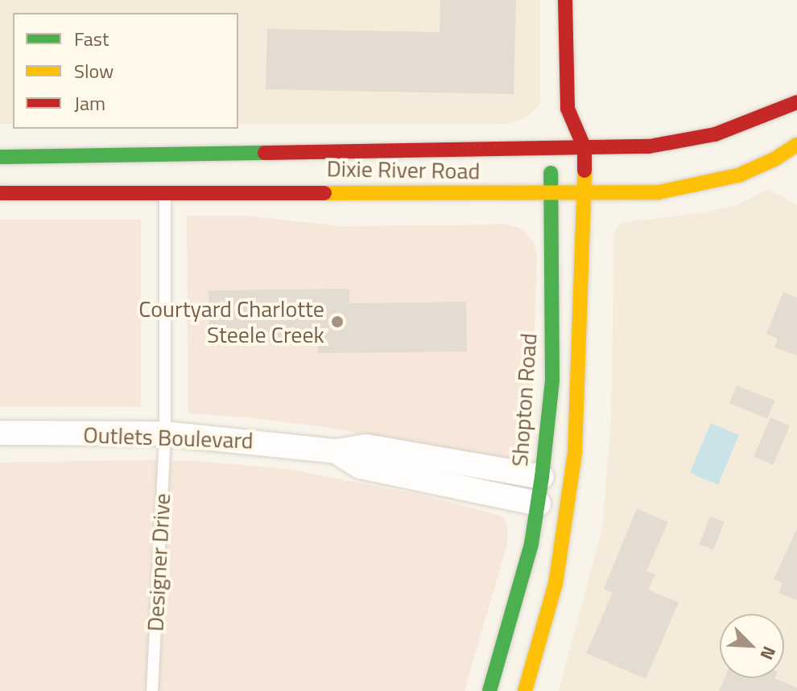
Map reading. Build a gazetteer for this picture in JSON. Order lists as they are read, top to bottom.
{
  "streets": {
    "street": ["Dixie River Road", "Shopton Road", "Outlets Boulevard"],
    "lane": ["Designer Drive"]
  },
  "crossings": [
    ["Dixie River Road", "Shopton Road"],
    ["Dixie River Road", "Designer Drive"],
    ["Shopton Road", "Outlets Boulevard"],
    ["Outlets Boulevard", "Designer Drive"]
  ],
  "places": ["Courtyard Charlotte Steele Creek"],
  "legend": ["Fast", "Slow", "Jam"],
  "north": "bottom right"
}
